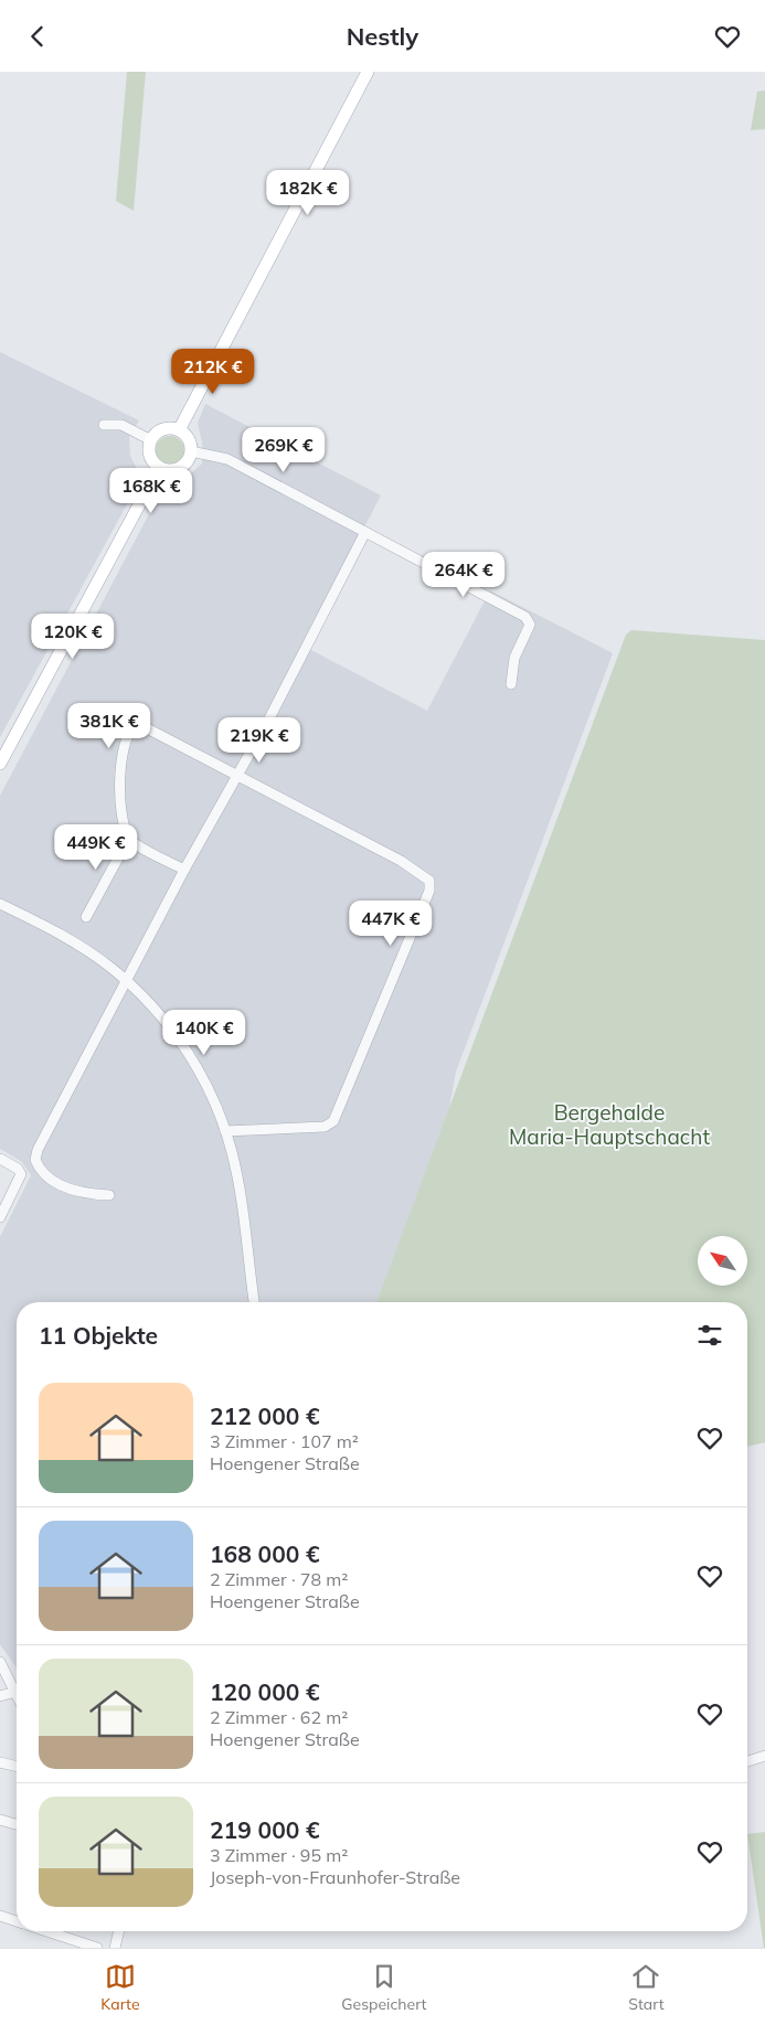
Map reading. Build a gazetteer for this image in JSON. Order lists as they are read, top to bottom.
{
  "parks": ["Bergehalde Maria-Hauptschacht"],
  "north": "top left",
  "page": {
    "header": "Nestly",
    "price": [
      "182K €",
      "212K €",
      "269K €",
      "168K €",
      "264K €",
      "120K €",
      "381K €",
      "219K €",
      "449K €",
      "447K €",
      "140K €"
    ],
    "heading": "11 Objekte",
    "list": [
      {
        "name": "212 000 €",
        "note": "3 Zimmer · 107 m² · Hoengener Straße"
      },
      {
        "name": "168 000 €",
        "note": "2 Zimmer · 78 m² · Hoengener Straße"
      },
      {
        "name": "120 000 €",
        "note": "2 Zimmer · 62 m² · Hoengener Straße"
      },
      {
        "name": "219 000 €",
        "note": "3 Zimmer · 95 m² · Joseph-von-Fraunhofer-Straße"
      }
    ],
    "tabs": ["Karte", "Gespeichert", "Start"]
  }
}
